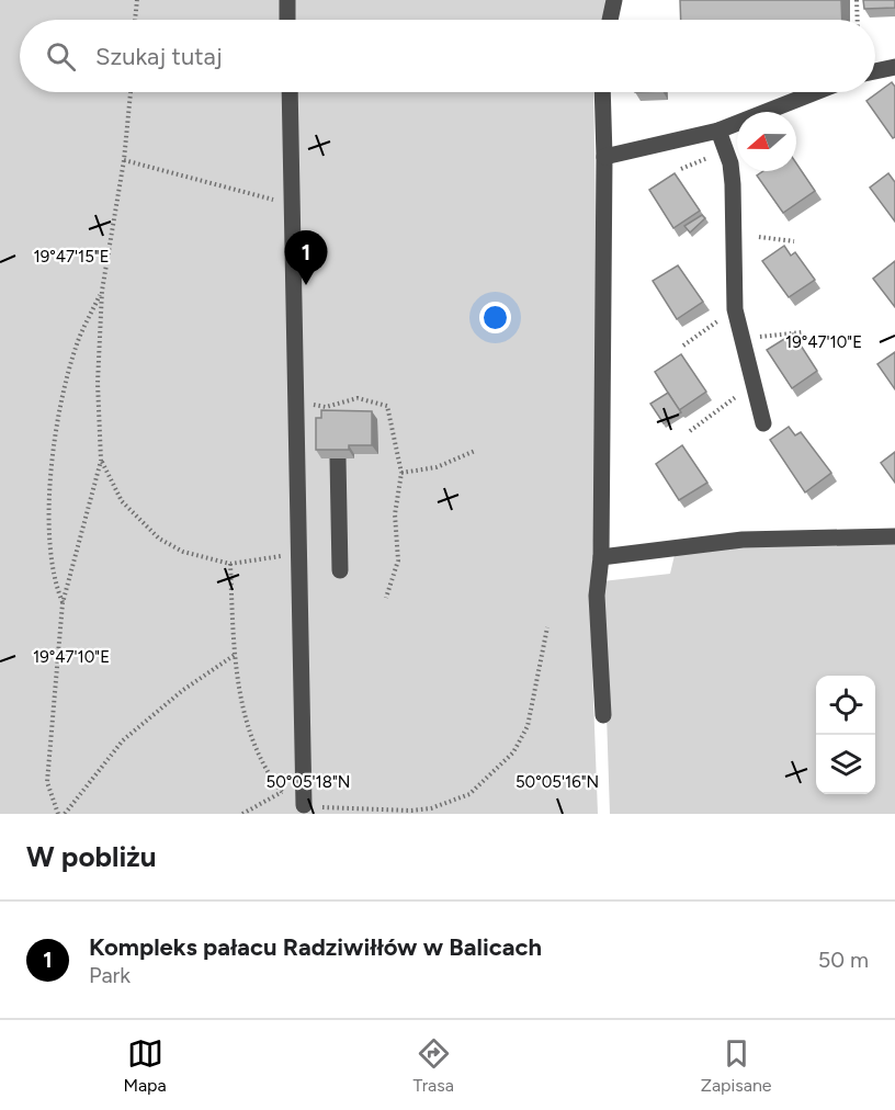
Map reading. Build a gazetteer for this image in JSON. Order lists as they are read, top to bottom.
{
  "north": "left",
  "page": {
    "search": "Szukaj tutaj",
    "pins": "1",
    "heading": "W pobliżu",
    "list": [
      {
        "mark": "1",
        "name": "Kompleks pałacu Radziwiłłów w Balicach",
        "note": "Park",
        "value": "50 m"
      }
    ],
    "nav": ["Mapa", "Trasa", "Zapisane"]
  },
  "coordinates": [
    "19°47'15\"E",
    "19°47'10\"E",
    "50°05'18\"N",
    "50°05'16\"N"
  ]
}
